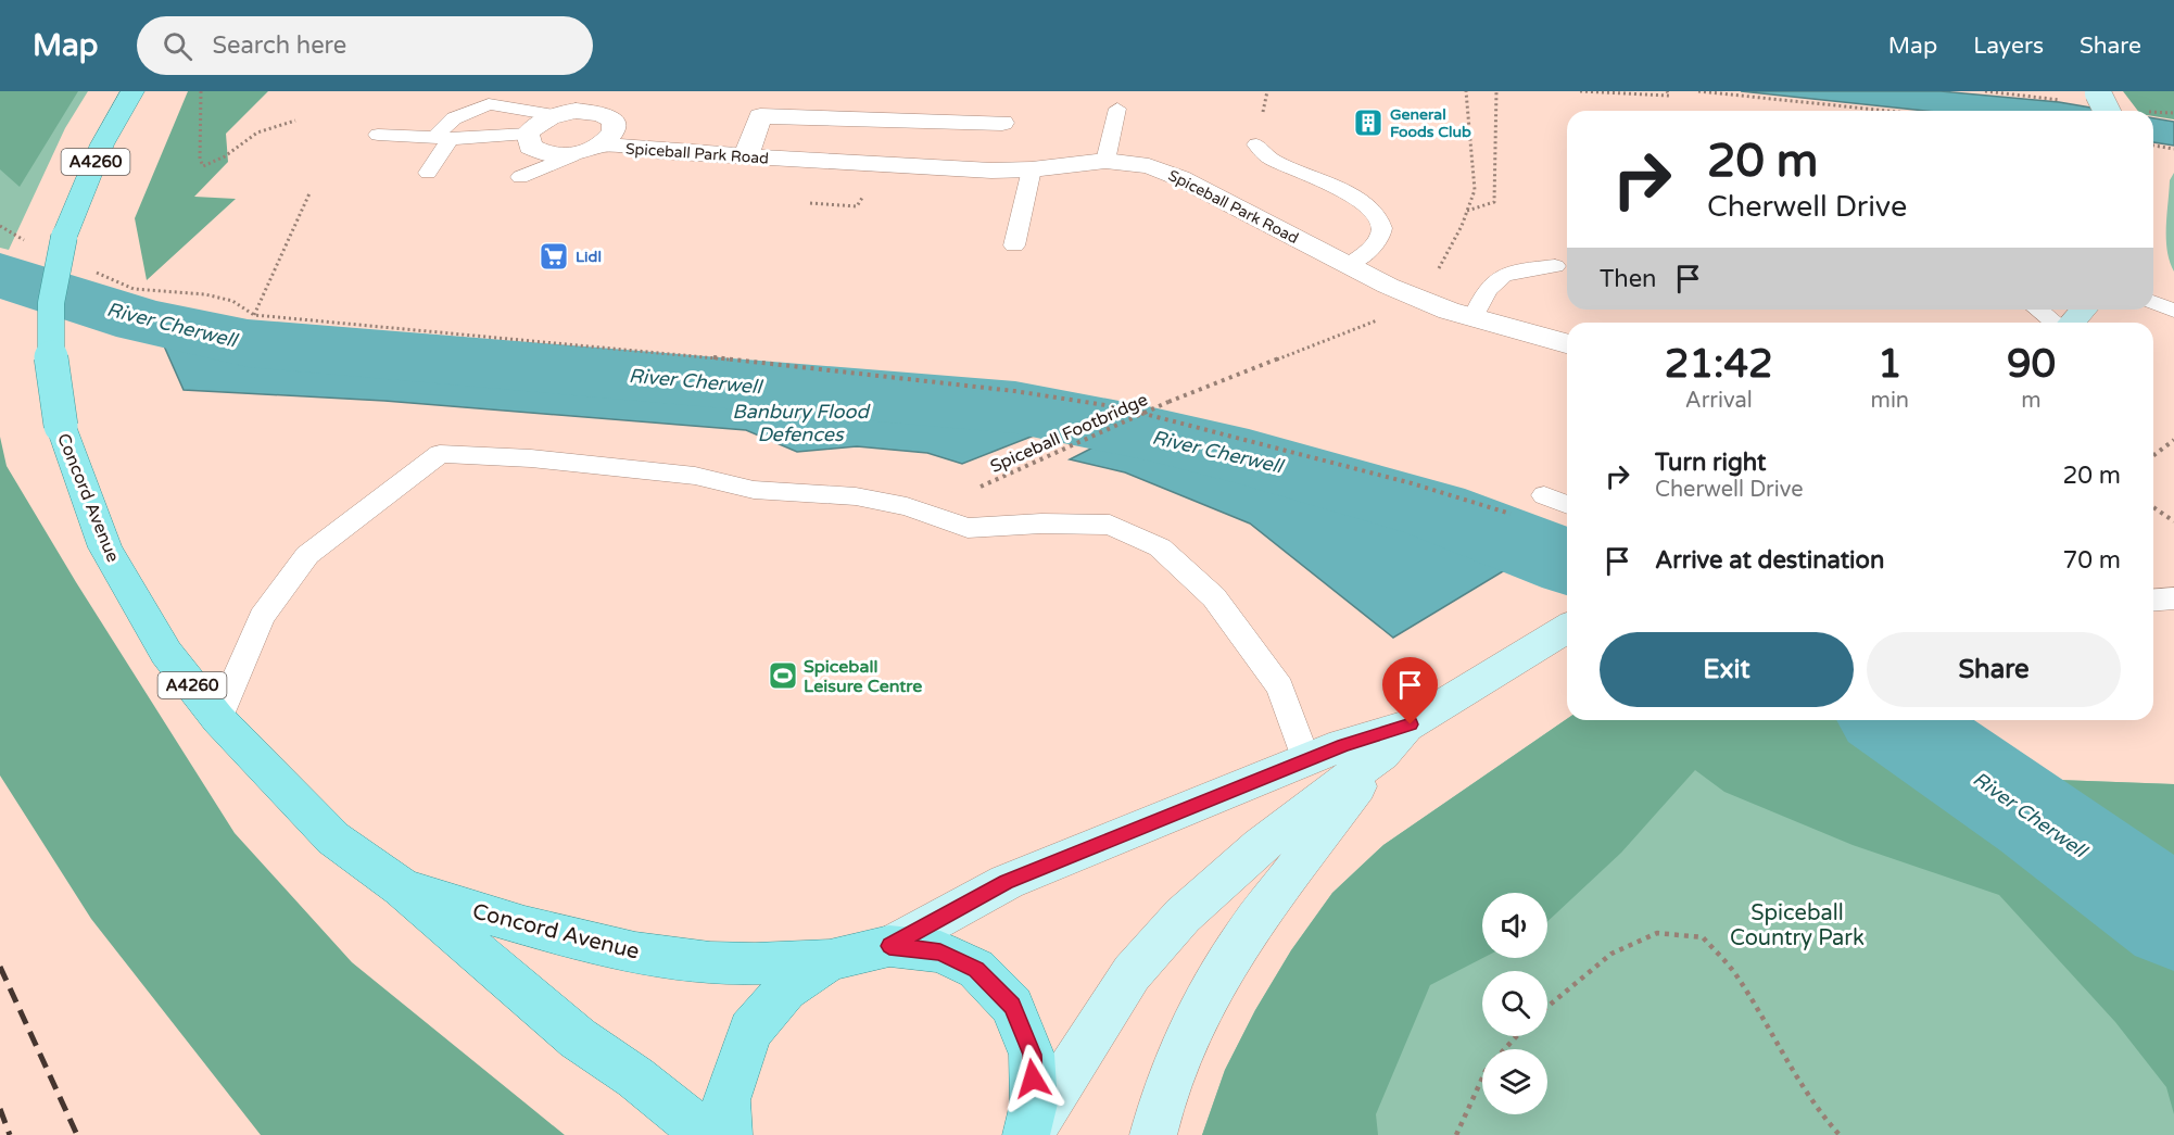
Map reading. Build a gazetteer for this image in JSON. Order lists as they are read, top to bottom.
{
  "streets": {
    "main road": ["A4260", "Concord Avenue"],
    "street": ["Spiceball Park Road"],
    "path": ["Spiceball Footbridge"]
  },
  "crossings": [
    ["Spiceball Park Road", "Spiceball Footbridge"]
  ],
  "water": ["River Cherwell", "Banbury Flood Defences"],
  "parks": ["Spiceball Country Park"],
  "places": {
    "building": ["General Foods Club"],
    "supermarket": ["Lidl"],
    "sports": ["Spiceball Leisure Centre"]
  },
  "page": {
    "header": "Map",
    "search": "Search here",
    "nav": ["Map", "Layers", "Share"],
    "turn": ["20 m", "Cherwell Drive"],
    "then": "Then",
    "eta": [
      "21:42",
      "Arrival",
      "1",
      "min",
      "90",
      "m"
    ],
    "list": [
      {
        "name": "Turn right",
        "note": "Cherwell Drive",
        "value": "20 m"
      },
      {
        "name": "Arrive at destination",
        "value": "70 m"
      }
    ],
    "buttons": ["Exit", "Share"]
  }
}
